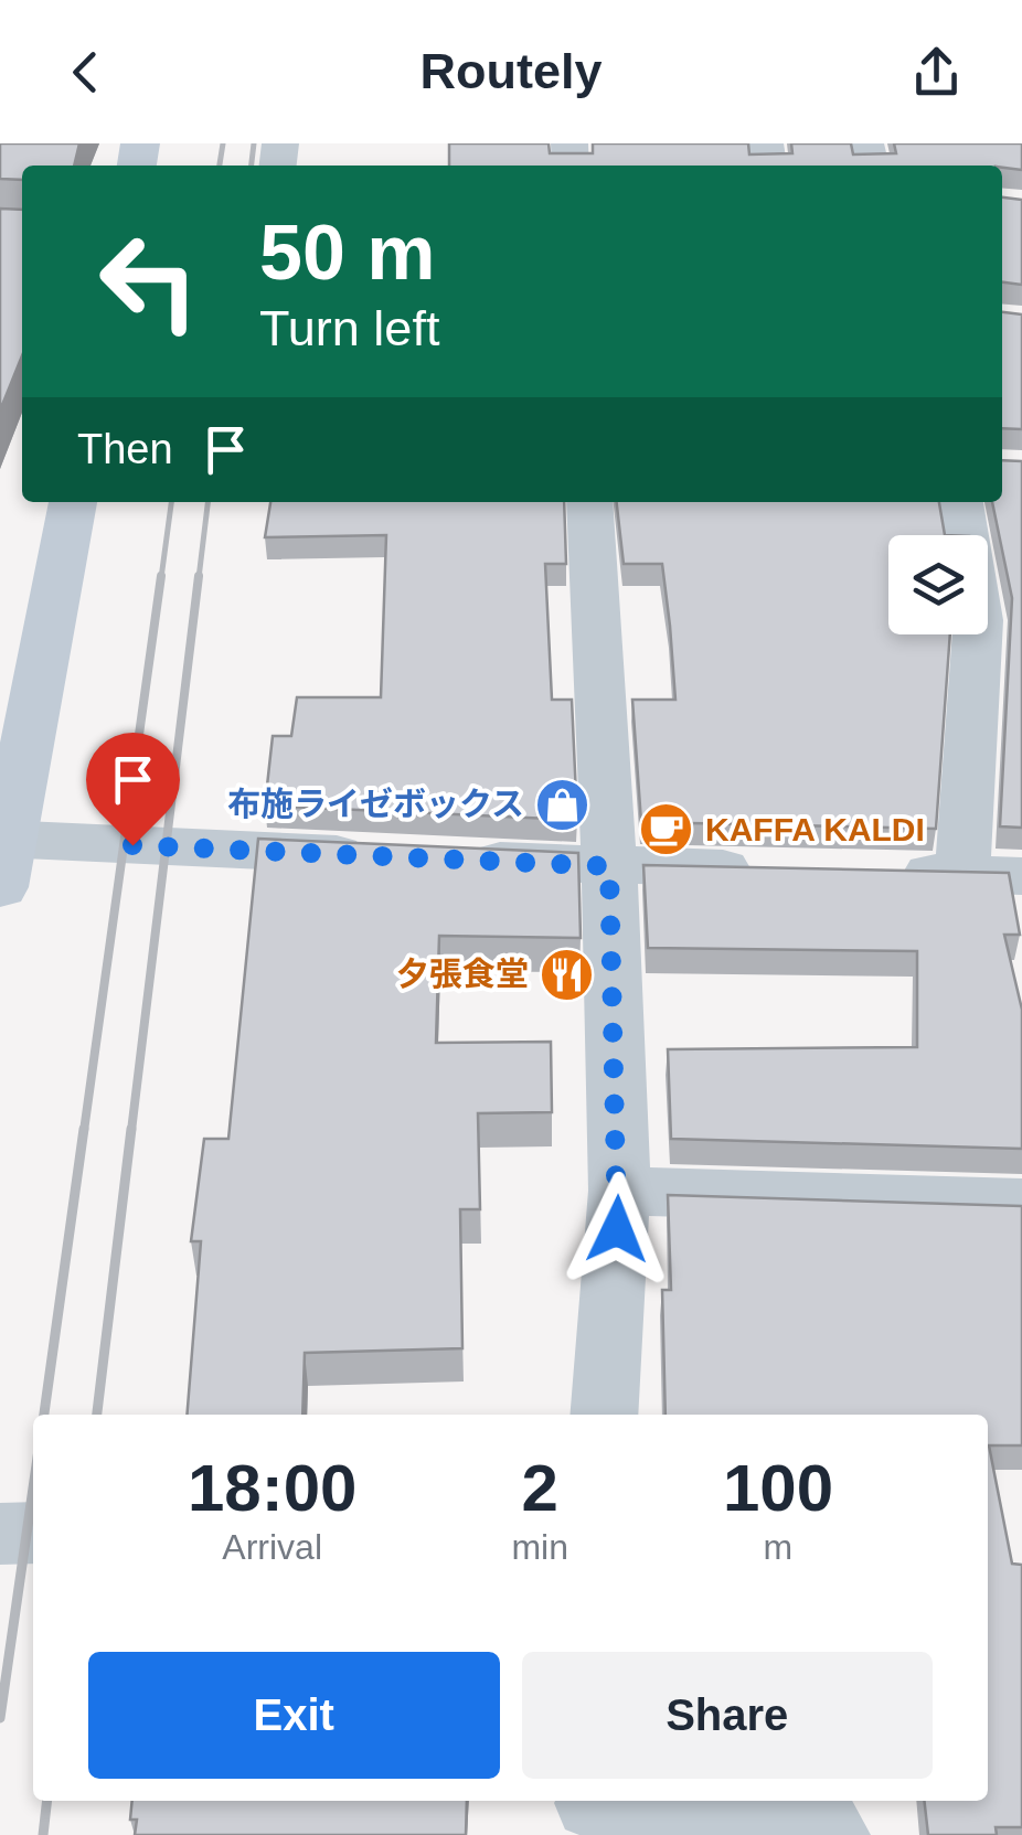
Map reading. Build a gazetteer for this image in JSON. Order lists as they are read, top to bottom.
{
  "places": {
    "shop": ["布施ライゼボックス"],
    "cafe": ["KAFFA KALDI"],
    "restaurant": ["夕張食堂"]
  },
  "page": {
    "header": "Routely",
    "turn": ["50 m", "Turn left"],
    "then": "Then",
    "eta": [
      "18:00",
      "Arrival",
      "2",
      "min",
      "100",
      "m"
    ],
    "buttons": ["Exit", "Share"]
  }
}
